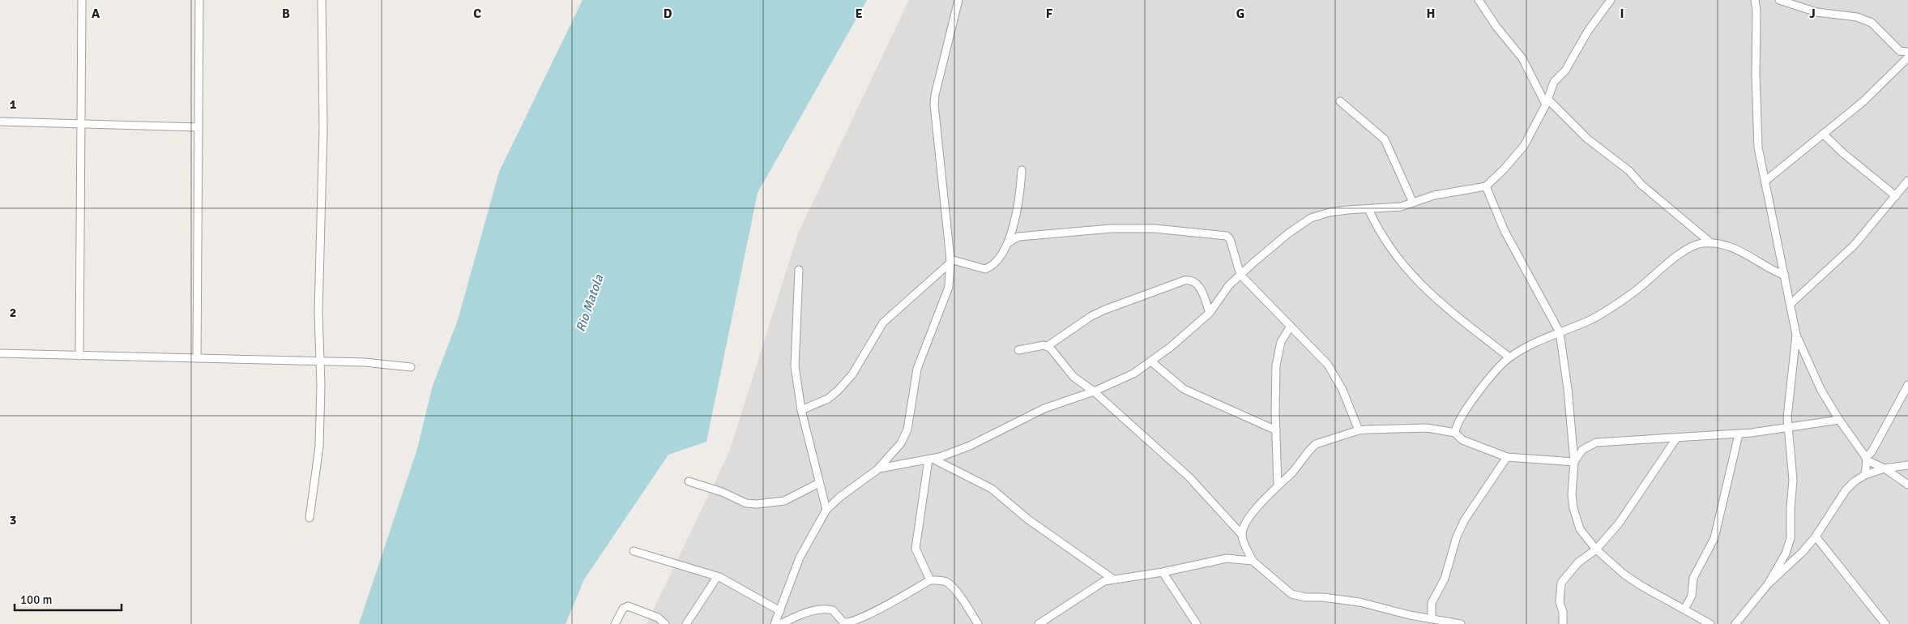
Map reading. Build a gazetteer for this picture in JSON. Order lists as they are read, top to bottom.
{
  "water": ["Rio Matola"],
  "scale_bar": "100 m",
  "grid": {
    "columns": [
      "A",
      "B",
      "C",
      "D",
      "E",
      "F",
      "G",
      "H",
      "I",
      "J"
    ],
    "rows": ["1", "2", "3"]
  }
}
